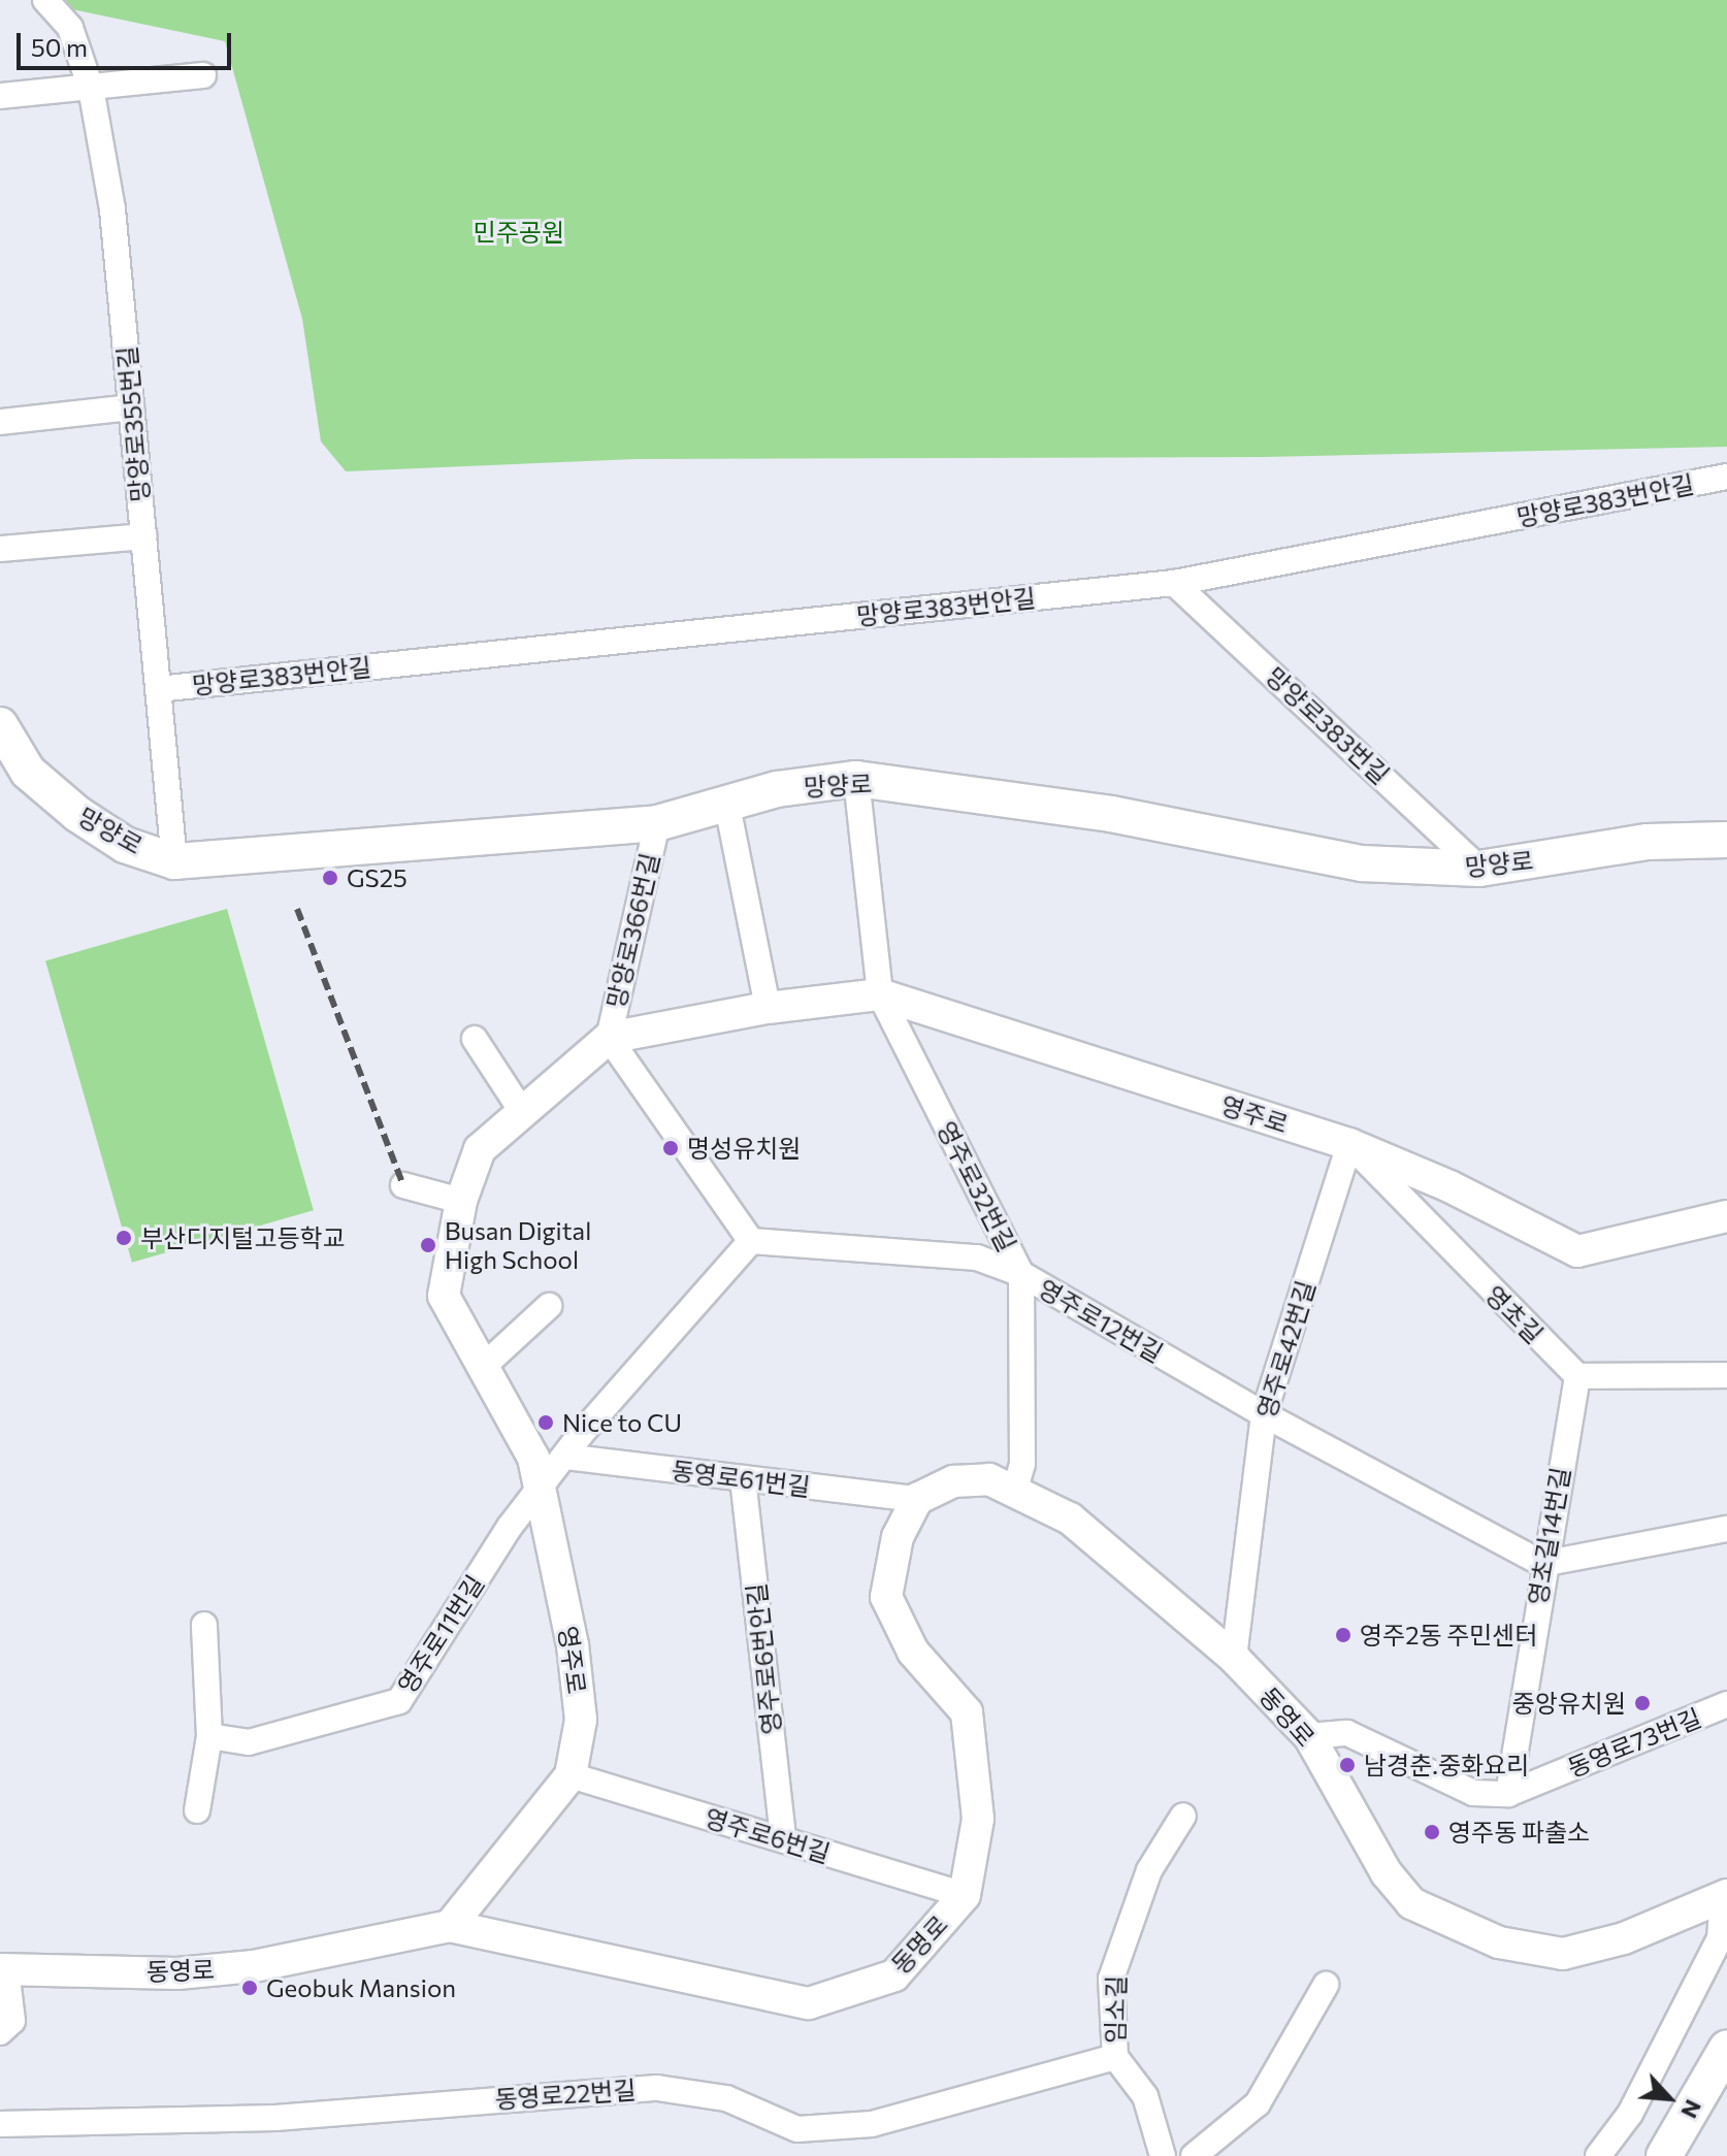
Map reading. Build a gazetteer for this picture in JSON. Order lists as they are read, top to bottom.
{
  "streets": {
    "main road": ["망양로"],
    "street": [
      "망양로355번길",
      "망양로383번안길",
      "망양로383번길",
      "망양로366번길",
      "영주로",
      "영주로32번길",
      "영초길",
      "영주로12번길",
      "영주로42번길",
      "동영로61번길",
      "영초길14번길",
      "영주로11번길",
      "영주로6번안길",
      "동영로",
      "동영로73번길",
      "영주로6번길",
      "동명로",
      "임소길",
      "동영로22번길"
    ]
  },
  "crossings": [
    ["망양로355번길", "망양로383번안길"],
    ["망양로355번길", "망양로"],
    ["망양로383번안길", "망양로383번길"],
    ["망양로383번길", "망양로"],
    ["망양로", "망양로366번길"],
    ["망양로366번길", "영주로"],
    ["영주로", "영주로32번길"],
    ["영주로", "영초길"],
    ["영주로", "영주로42번길"],
    ["영주로", "영주로11번길"],
    ["영주로", "동영로"],
    ["영주로", "영주로6번길"],
    ["영주로", "동명로"],
    ["영주로32번길", "영주로12번길"],
    ["영주로32번길", "동영로"],
    ["영초길", "영주로42번길"],
    ["영초길", "영초길14번길"],
    ["영주로12번길", "영주로42번길"],
    ["영주로12번길", "영초길14번길"],
    ["영주로42번길", "동영로"],
    ["동영로61번길", "영주로6번안길"],
    ["동영로61번길", "동영로"],
    ["동영로61번길", "동명로"],
    ["영초길14번길", "동영로73번길"],
    ["영주로6번안길", "영주로6번길"],
    ["동영로", "동영로73번길"],
    ["동영로", "동명로"],
    ["영주로6번길", "동명로"],
    ["임소길", "동영로22번길"]
  ],
  "parks": ["민주공원"],
  "places": [
    "GS25",
    "명성유치원",
    "부산디지털고등학교",
    "Busan Digital High School",
    "Nice to CU",
    "영주2동 주민센터",
    "중앙유치원",
    "남경춘.중화요리",
    "영주동 파출소",
    "Geobuk Mansion"
  ],
  "scale_bar": "50 m",
  "north": "bottom right"
}
